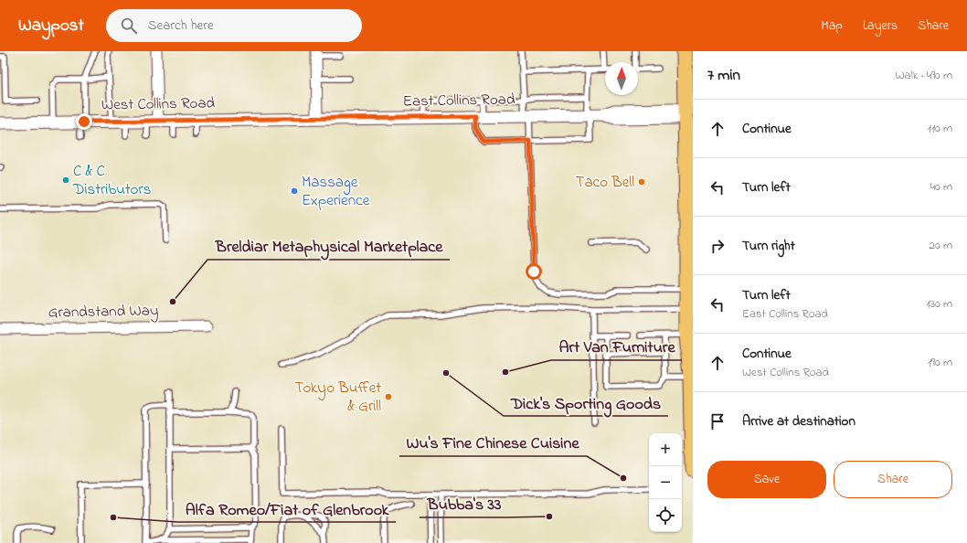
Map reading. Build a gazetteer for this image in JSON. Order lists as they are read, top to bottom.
{
  "streets": {
    "street": ["East Collins Road", "West Collins Road", "Grandstand Way"]
  },
  "crossings": [
    ["East Collins Road", "West Collins Road"]
  ],
  "places": [
    "C & C Distributors",
    "Taco Bell",
    "Massage Experience",
    "Breldiar Metaphysical Marketplace",
    "Art Van Furniture",
    "Dick's Sporting Goods",
    "Tokyo Buffet & Grill",
    "Wu's Fine Chinese Cuisine",
    "Bubba's 33",
    "Alfa Romeo/Fiat of Glenbrook"
  ],
  "north": "top",
  "page": {
    "header": "Waypost",
    "search": "Search here",
    "nav": ["Map", "Layers", "Share"],
    "heading": ["7 min", "Walk · 490 m"],
    "list": [
      ["Continue", "110 m"],
      ["Turn left", "40 m"],
      ["Turn right", "20 m"],
      ["Turn left", "East Collins Road", "130 m"],
      ["Continue", "West Collins Road", "190 m"],
      "Arrive at destination"
    ],
    "map_buttons": ["+", "−"],
    "buttons": ["Save", "Share"]
  }
}
